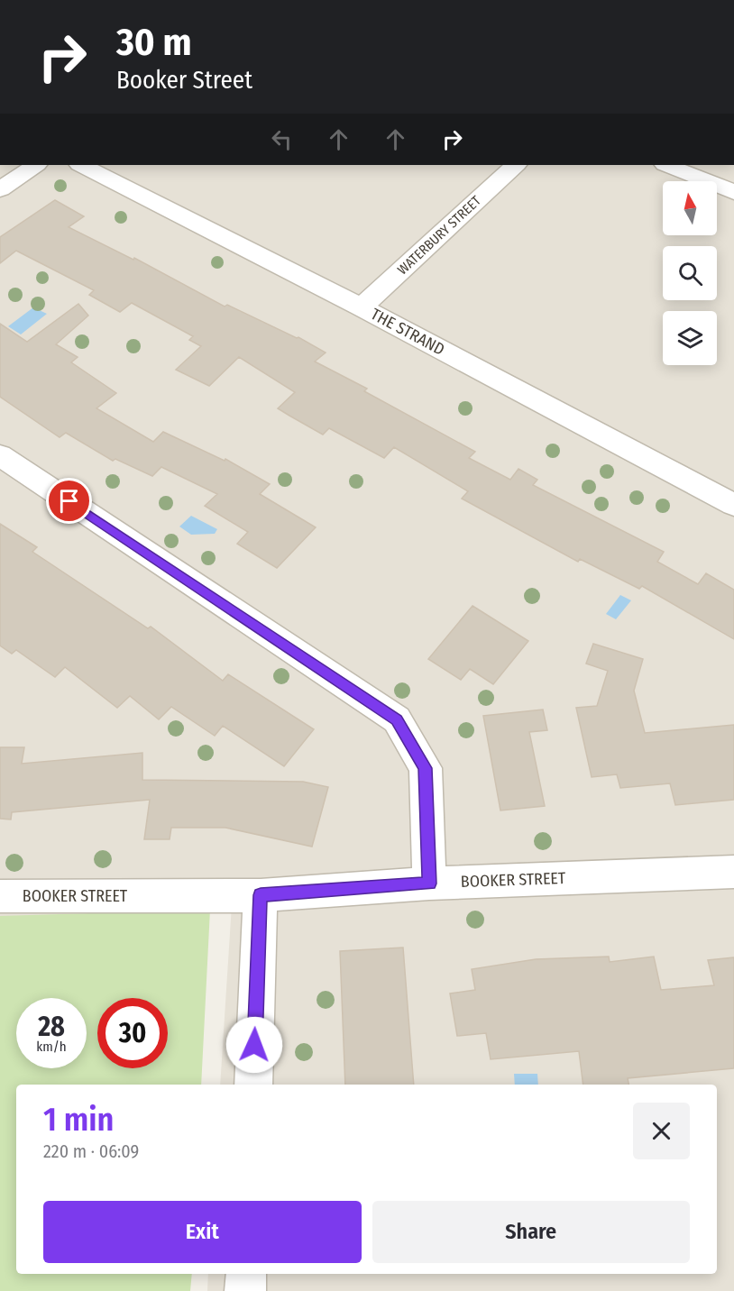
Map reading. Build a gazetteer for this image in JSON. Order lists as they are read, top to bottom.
{
  "streets": {
    "street": ["WATERBURY STREET", "THE STRAND", "BOOKER STREET"]
  },
  "crossings": [
    ["WATERBURY STREET", "THE STRAND"]
  ],
  "north": "top",
  "page": {
    "turn": ["30 m", "Booker Street"],
    "speed": "28 km/h",
    "limit": "30",
    "heading": ["1 min", "220 m · 06:09"],
    "buttons": ["Exit", "Share"]
  }
}
